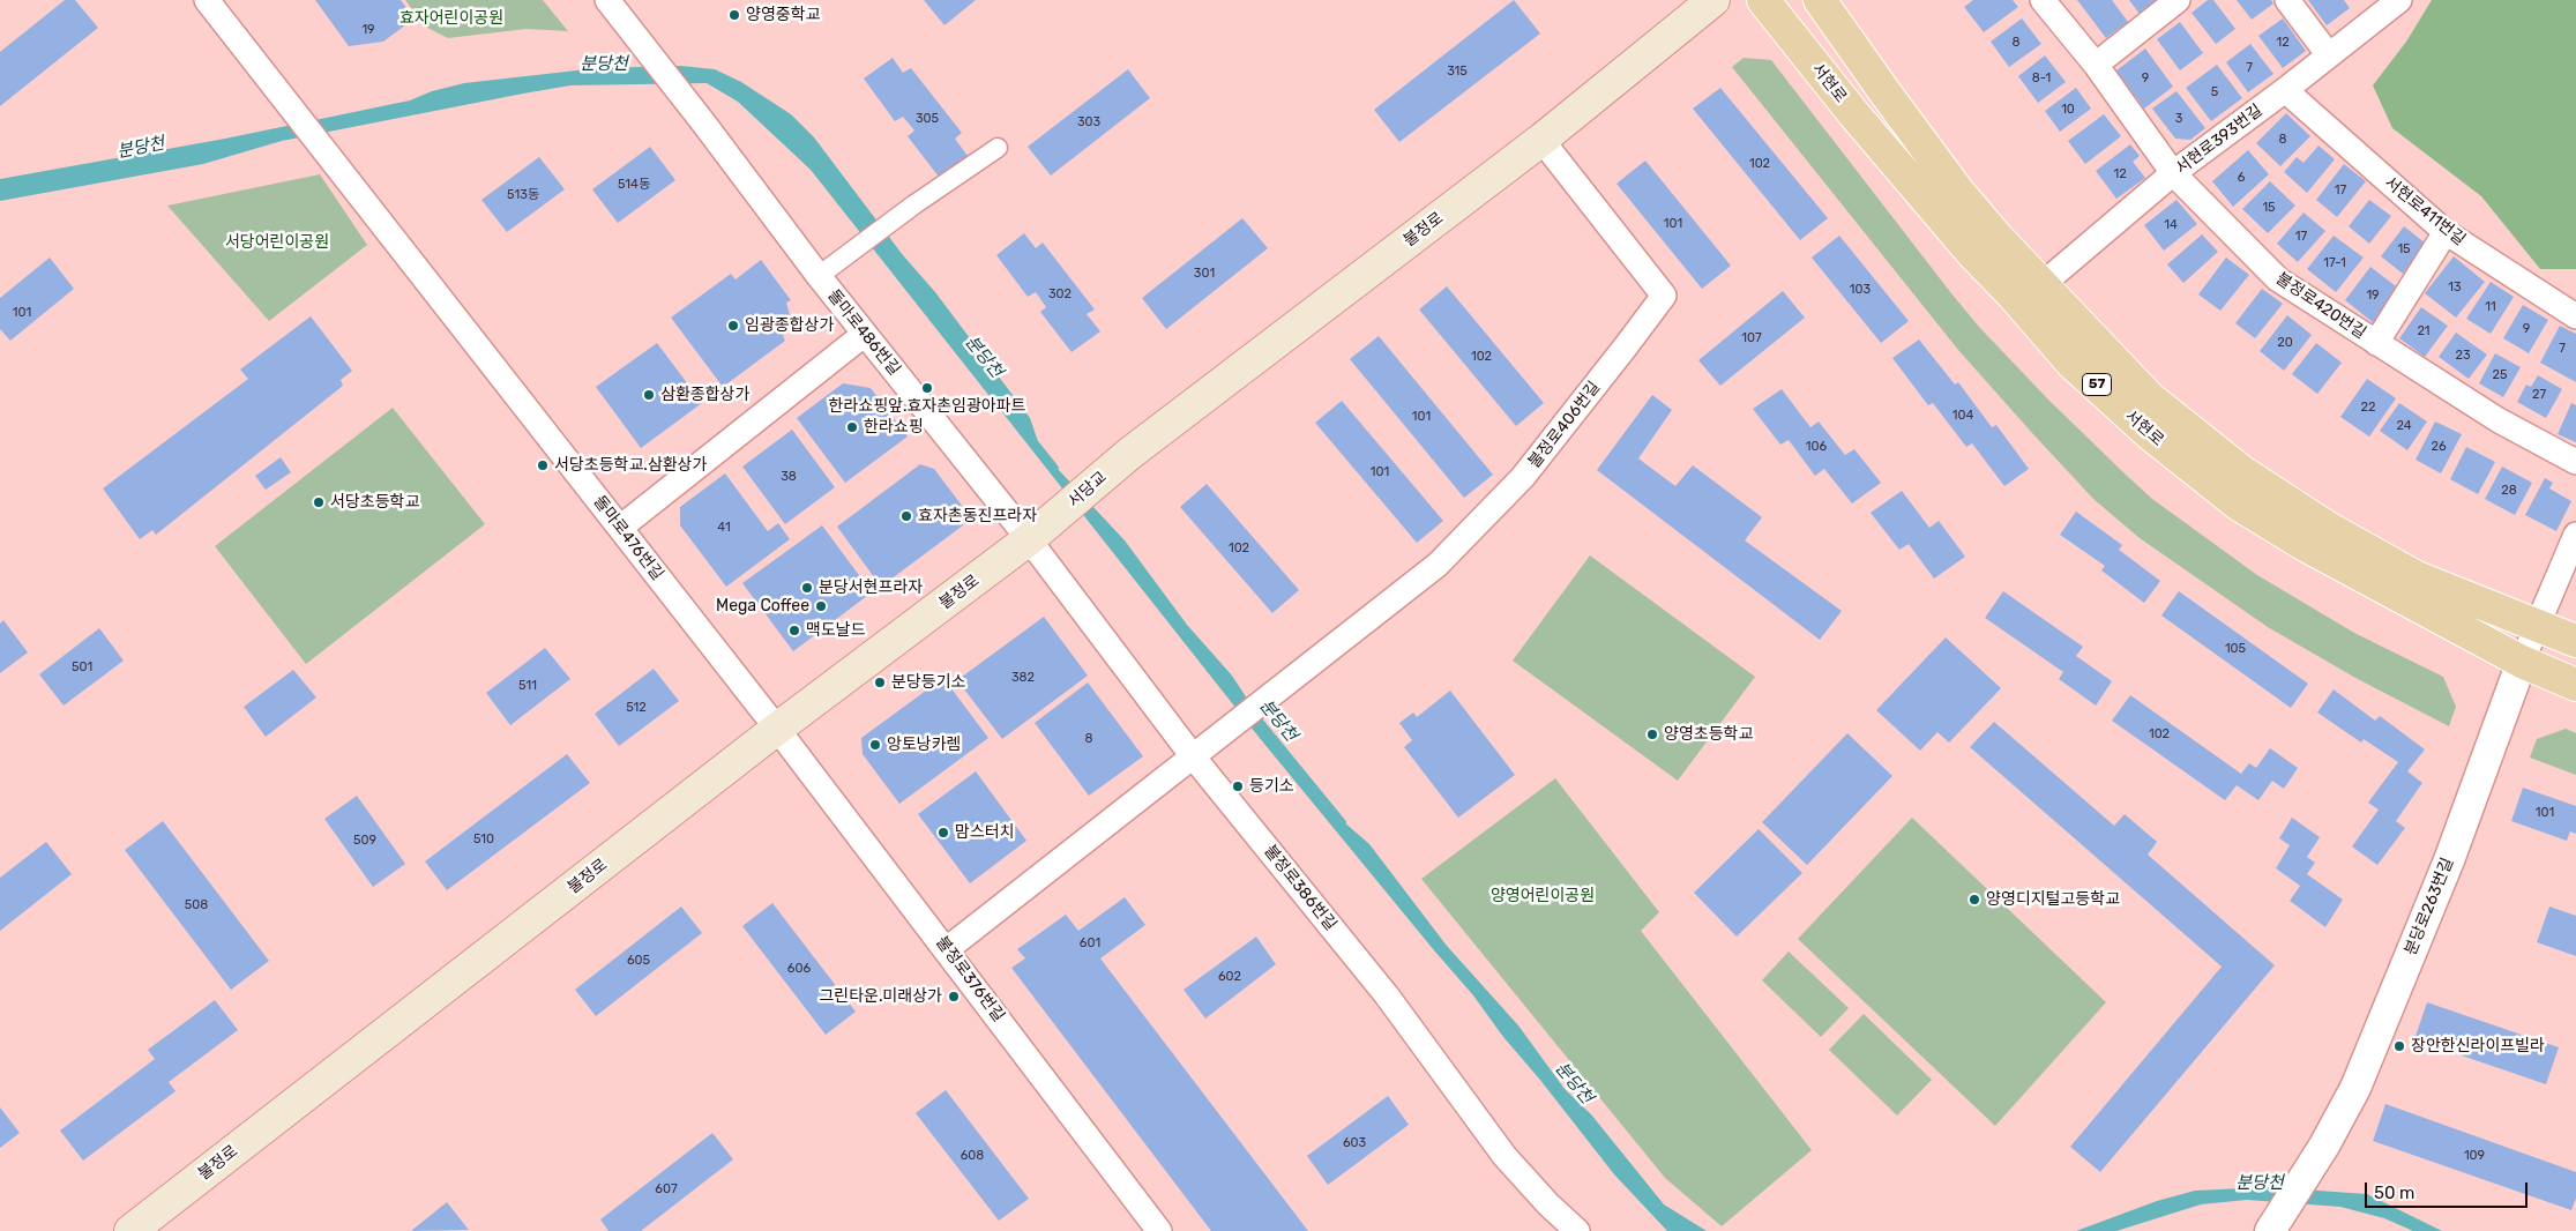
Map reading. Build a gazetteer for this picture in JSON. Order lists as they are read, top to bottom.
{
  "streets": {
    "main road": [
      "서현로",
      "불정로",
      "57",
      "서당교"
    ],
    "street": [
      "서현로393번길",
      "서현로411번길",
      "불정로420번길",
      "돌마로486번길",
      "불정로406번길",
      "돌마로476번길",
      "불정로386번길",
      "분당로263번길",
      "불정로376번길"
    ]
  },
  "crossings": [
    ["서현로", "서현로393번길"],
    ["서현로", "분당로263번길"],
    ["서현로393번길", "서현로411번길"],
    ["서현로393번길", "불정로420번길"],
    ["불정로", "돌마로486번길"],
    ["불정로", "불정로406번길"],
    ["불정로", "서당교"],
    ["불정로", "돌마로476번길"],
    ["불정로", "불정로386번길"],
    ["불정로", "불정로376번길"],
    ["돌마로486번길", "서당교"],
    ["돌마로486번길", "불정로386번길"],
    ["불정로406번길", "불정로386번길"],
    ["서당교", "불정로386번길"],
    ["돌마로476번길", "불정로376번길"]
  ],
  "water": ["분당천"],
  "parks": ["효자어린이공원", "서당어린이공원", "양영어린이공원"],
  "places": [
    "양영중학교",
    "임광종합상가",
    "한라쇼핑앞.효자촌임광아파트",
    "삼환종합상가",
    "한라쇼핑",
    "서당초등학교.삼환상가",
    "서당초등학교",
    "효자촌동진프라자",
    "분당서현프라자",
    "Mega Coffee",
    "맥도날드",
    "분당등기소",
    "양영초등학교",
    "앙토낭카렘",
    "등기소",
    "맘스터치",
    "양영디지털고등학교",
    "그린타운.미래상가",
    "장안한신라이프빌라"
  ],
  "house_numbers": [
    "19",
    "8",
    "12",
    "7",
    "315",
    "8-1",
    "9",
    "5",
    "10",
    "305",
    "3",
    "303",
    "8",
    "102",
    "12",
    "6",
    "514동",
    "17",
    "513동",
    "15",
    "101",
    "14",
    "17",
    "15",
    "17-1",
    "301",
    "13",
    "103",
    "302",
    "19",
    "11",
    "101",
    "9",
    "21",
    "107",
    "20",
    "7",
    "23",
    "102",
    "25",
    "27",
    "22",
    "104",
    "101",
    "24",
    "106",
    "26",
    "101",
    "38",
    "28",
    "41",
    "102",
    "105",
    "501",
    "382",
    "511",
    "512",
    "102",
    "8",
    "101",
    "510",
    "509",
    "508",
    "601",
    "605",
    "606",
    "602",
    "603",
    "608",
    "109",
    "607"
  ],
  "scale_bar": "50 m"
}
